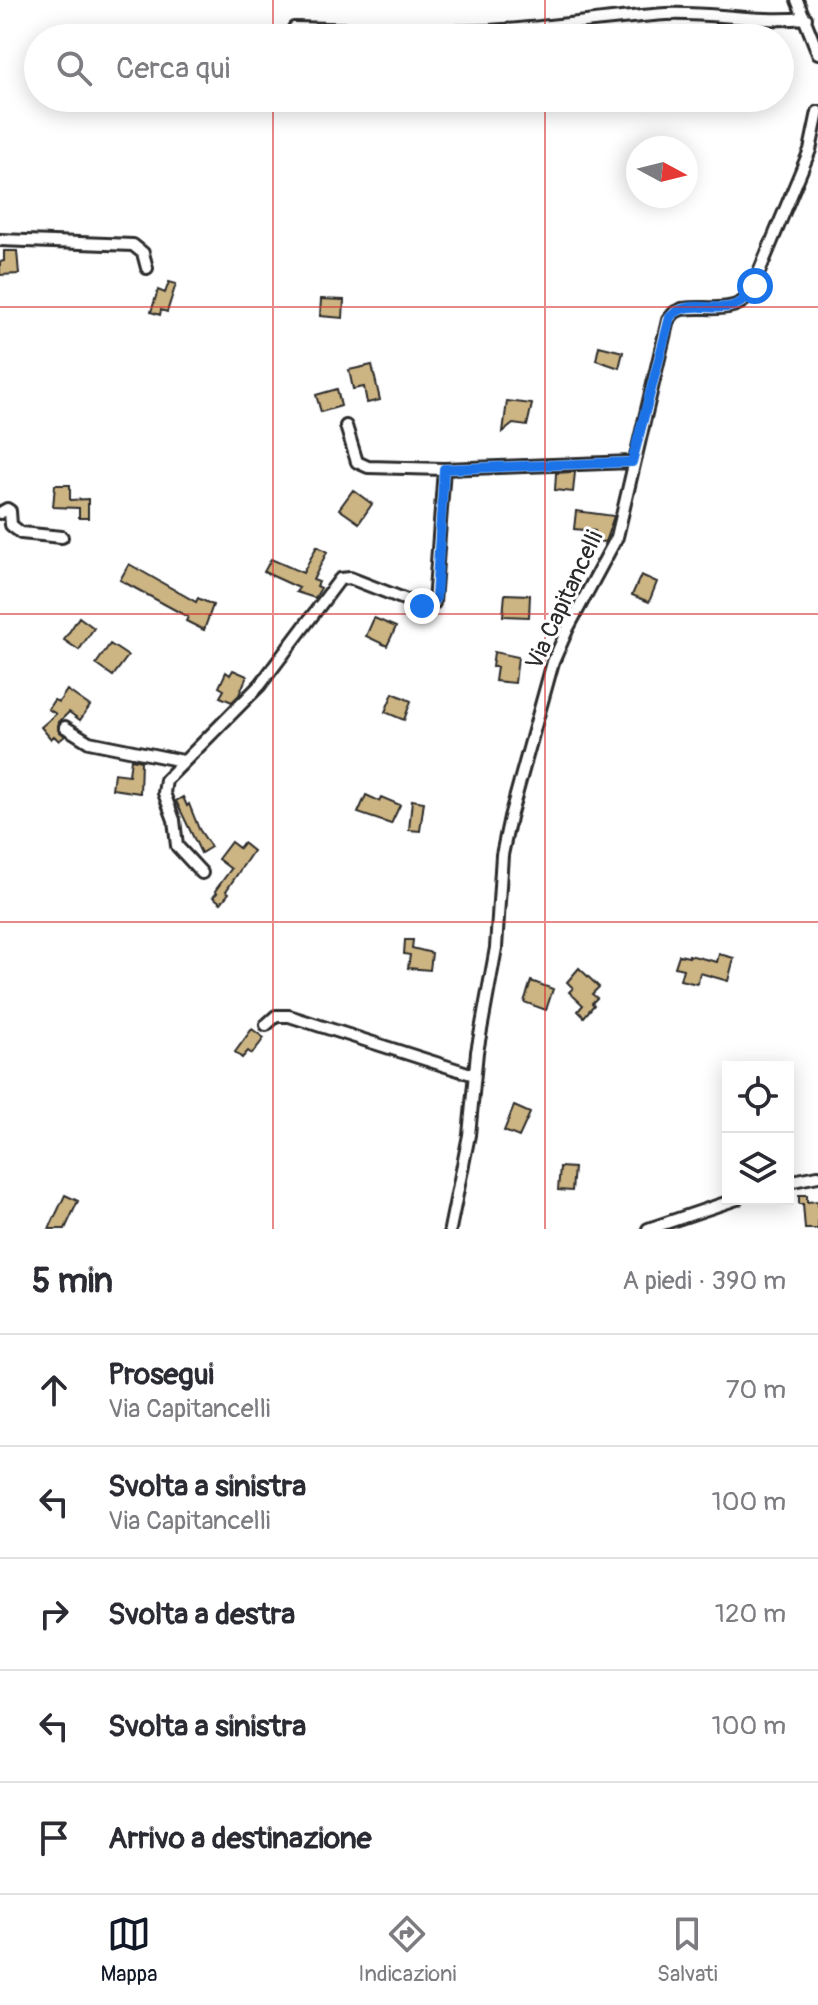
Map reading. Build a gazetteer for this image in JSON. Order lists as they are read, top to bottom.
{
  "streets": {
    "street": ["Via Capitancelli"]
  },
  "north": "right",
  "page": {
    "search": "Cerca qui",
    "heading": ["5 min", "A piedi · 390 m"],
    "list": [
      ["Prosegui", "Via Capitancelli", "70 m"],
      ["Svolta a sinistra", "Via Capitancelli", "100 m"],
      ["Svolta a destra", "120 m"],
      ["Svolta a sinistra", "100 m"],
      "Arrivo a destinazione"
    ],
    "nav": ["Mappa", "Indicazioni", "Salvati"]
  }
}
